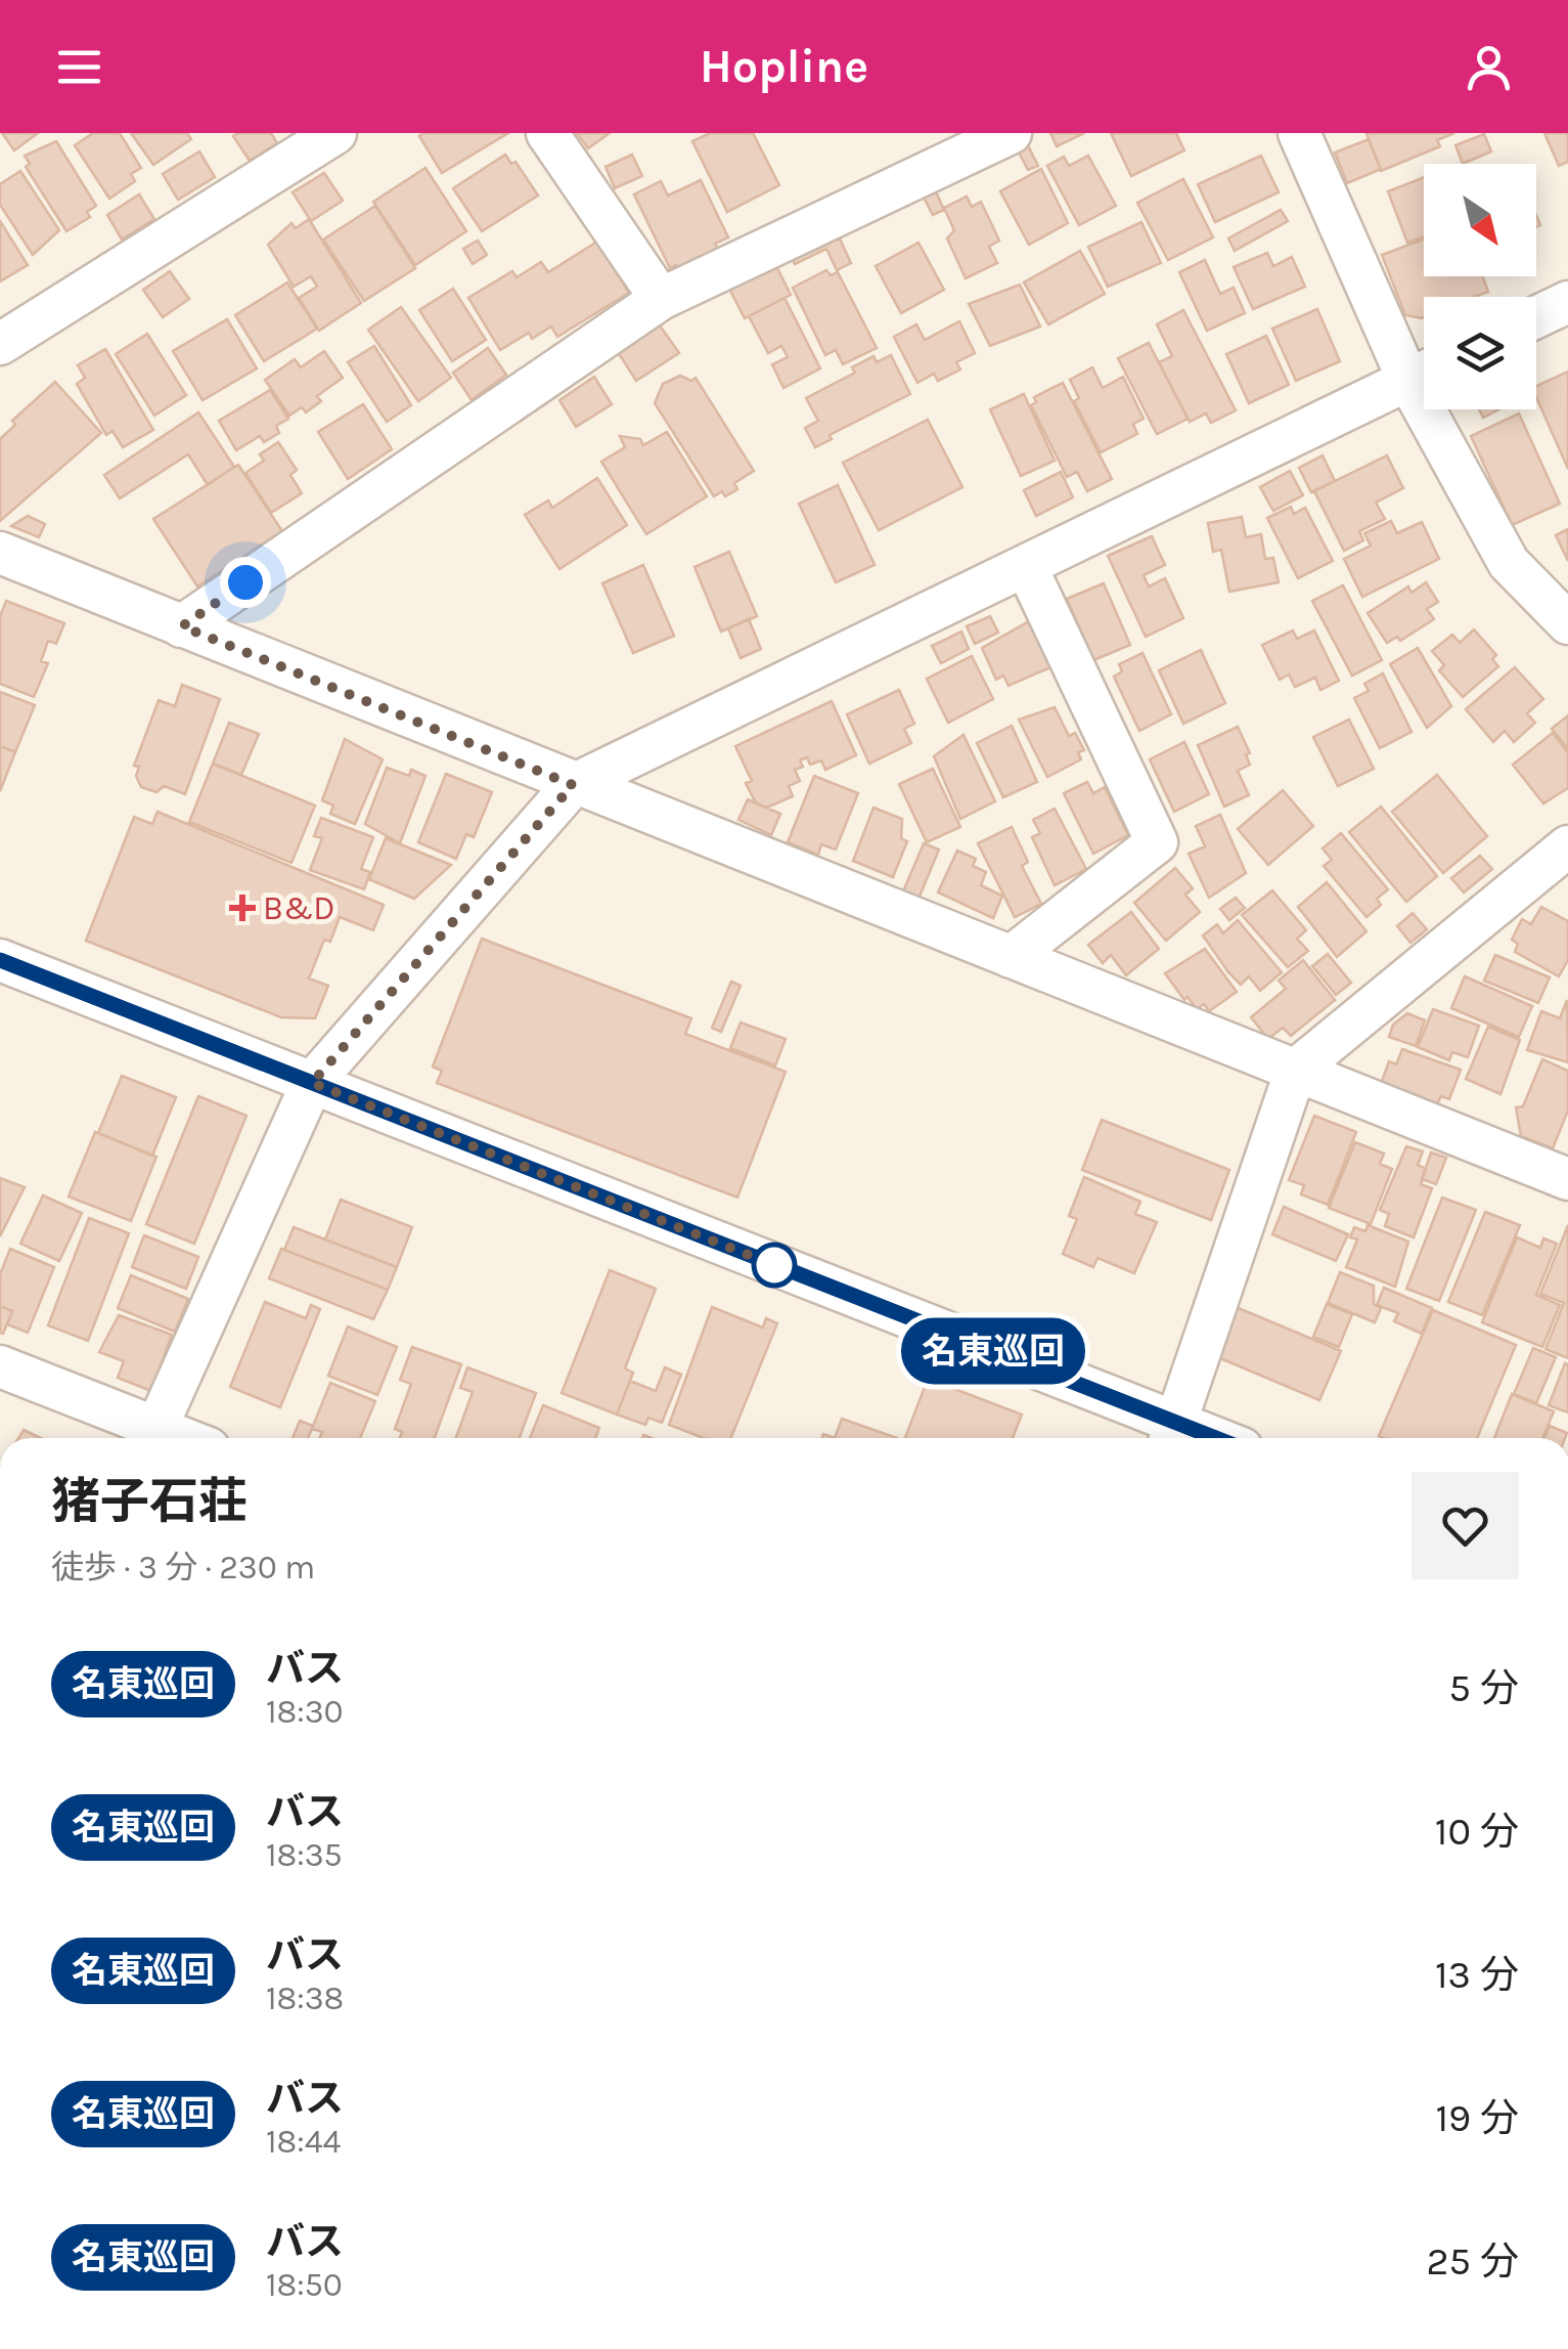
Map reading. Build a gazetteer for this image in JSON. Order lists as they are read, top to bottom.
{
  "places": {
    "health": ["B&D"]
  },
  "lines": ["bus line 名東巡回"],
  "north": "bottom right",
  "page": {
    "header": "Hopline",
    "on_map": "名東巡回",
    "heading": ["猪子石荘", "徒歩 · 3 分 · 230 m"],
    "list": [
      {
        "mark": "名東巡回",
        "name": "バス",
        "note": "18:30",
        "value": "5 分"
      },
      {
        "mark": "名東巡回",
        "name": "バス",
        "note": "18:35",
        "value": "10 分"
      },
      {
        "mark": "名東巡回",
        "name": "バス",
        "note": "18:38",
        "value": "13 分"
      },
      {
        "mark": "名東巡回",
        "name": "バス",
        "note": "18:44",
        "value": "19 分"
      },
      {
        "mark": "名東巡回",
        "name": "バス",
        "note": "18:50",
        "value": "25 分"
      }
    ]
  }
}
